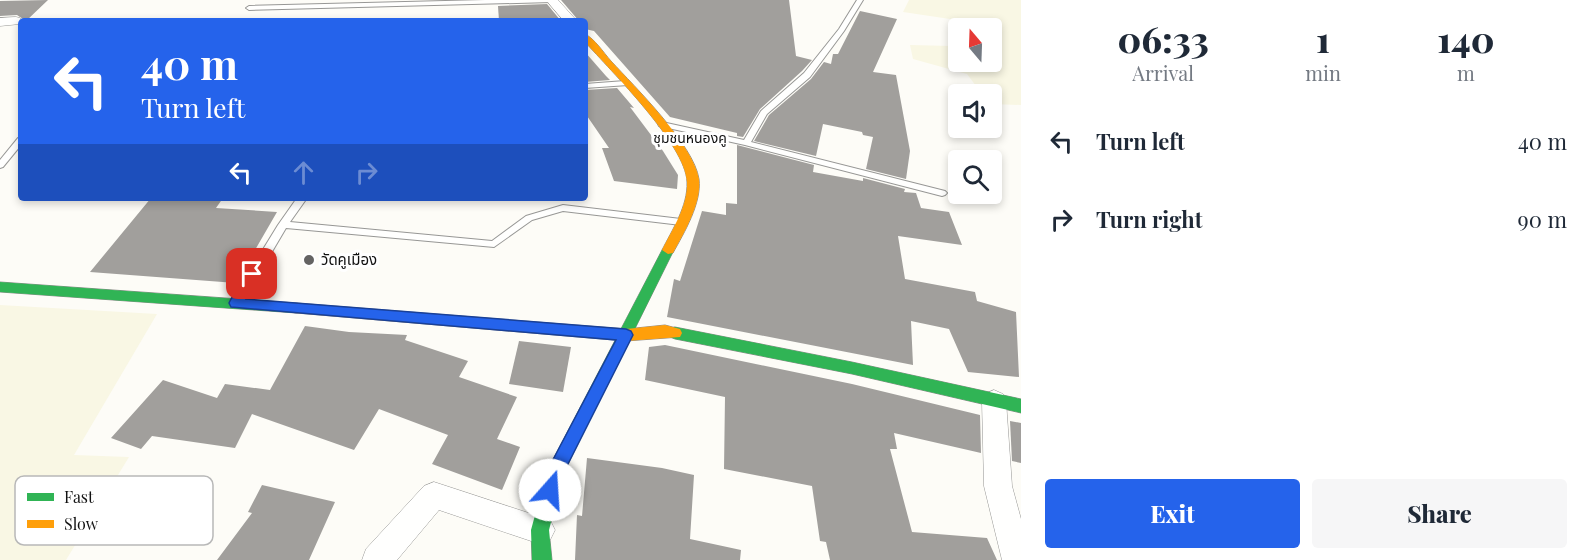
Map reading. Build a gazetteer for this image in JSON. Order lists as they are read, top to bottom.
{
  "districts": ["ชุมชนหนองคู"],
  "places": ["วัดคูเมือง"],
  "legend": ["Fast", "Slow"],
  "north": "top",
  "page": {
    "eta": [
      "06:33",
      "Arrival",
      "1",
      "min",
      "140",
      "m"
    ],
    "turn": ["40 m", "Turn left"],
    "list": [
      {
        "name": "Turn left",
        "value": "40 m"
      },
      {
        "name": "Turn right",
        "value": "90 m"
      }
    ],
    "buttons": ["Exit", "Share"]
  }
}
